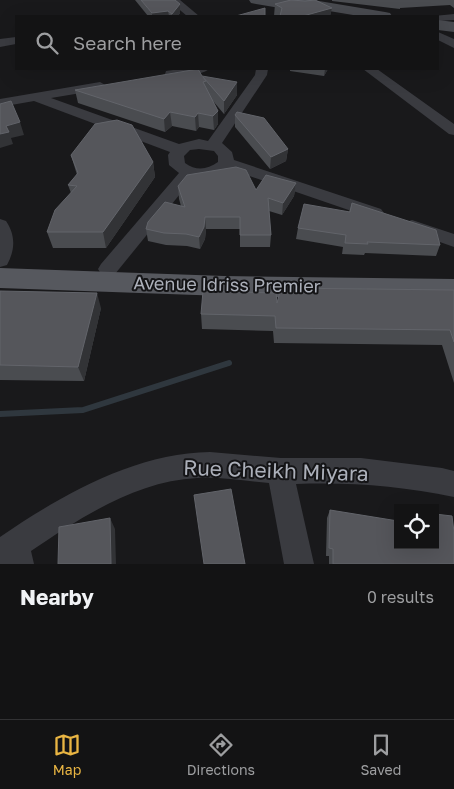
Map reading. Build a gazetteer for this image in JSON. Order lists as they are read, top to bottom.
{
  "streets": {
    "main road": ["Avenue Idriss Premier"],
    "street": ["Rue Cheikh Miyara"]
  },
  "page": {
    "search": "Search here",
    "heading": ["Nearby", "0 results"],
    "nav": ["Map", "Directions", "Saved"]
  }
}
